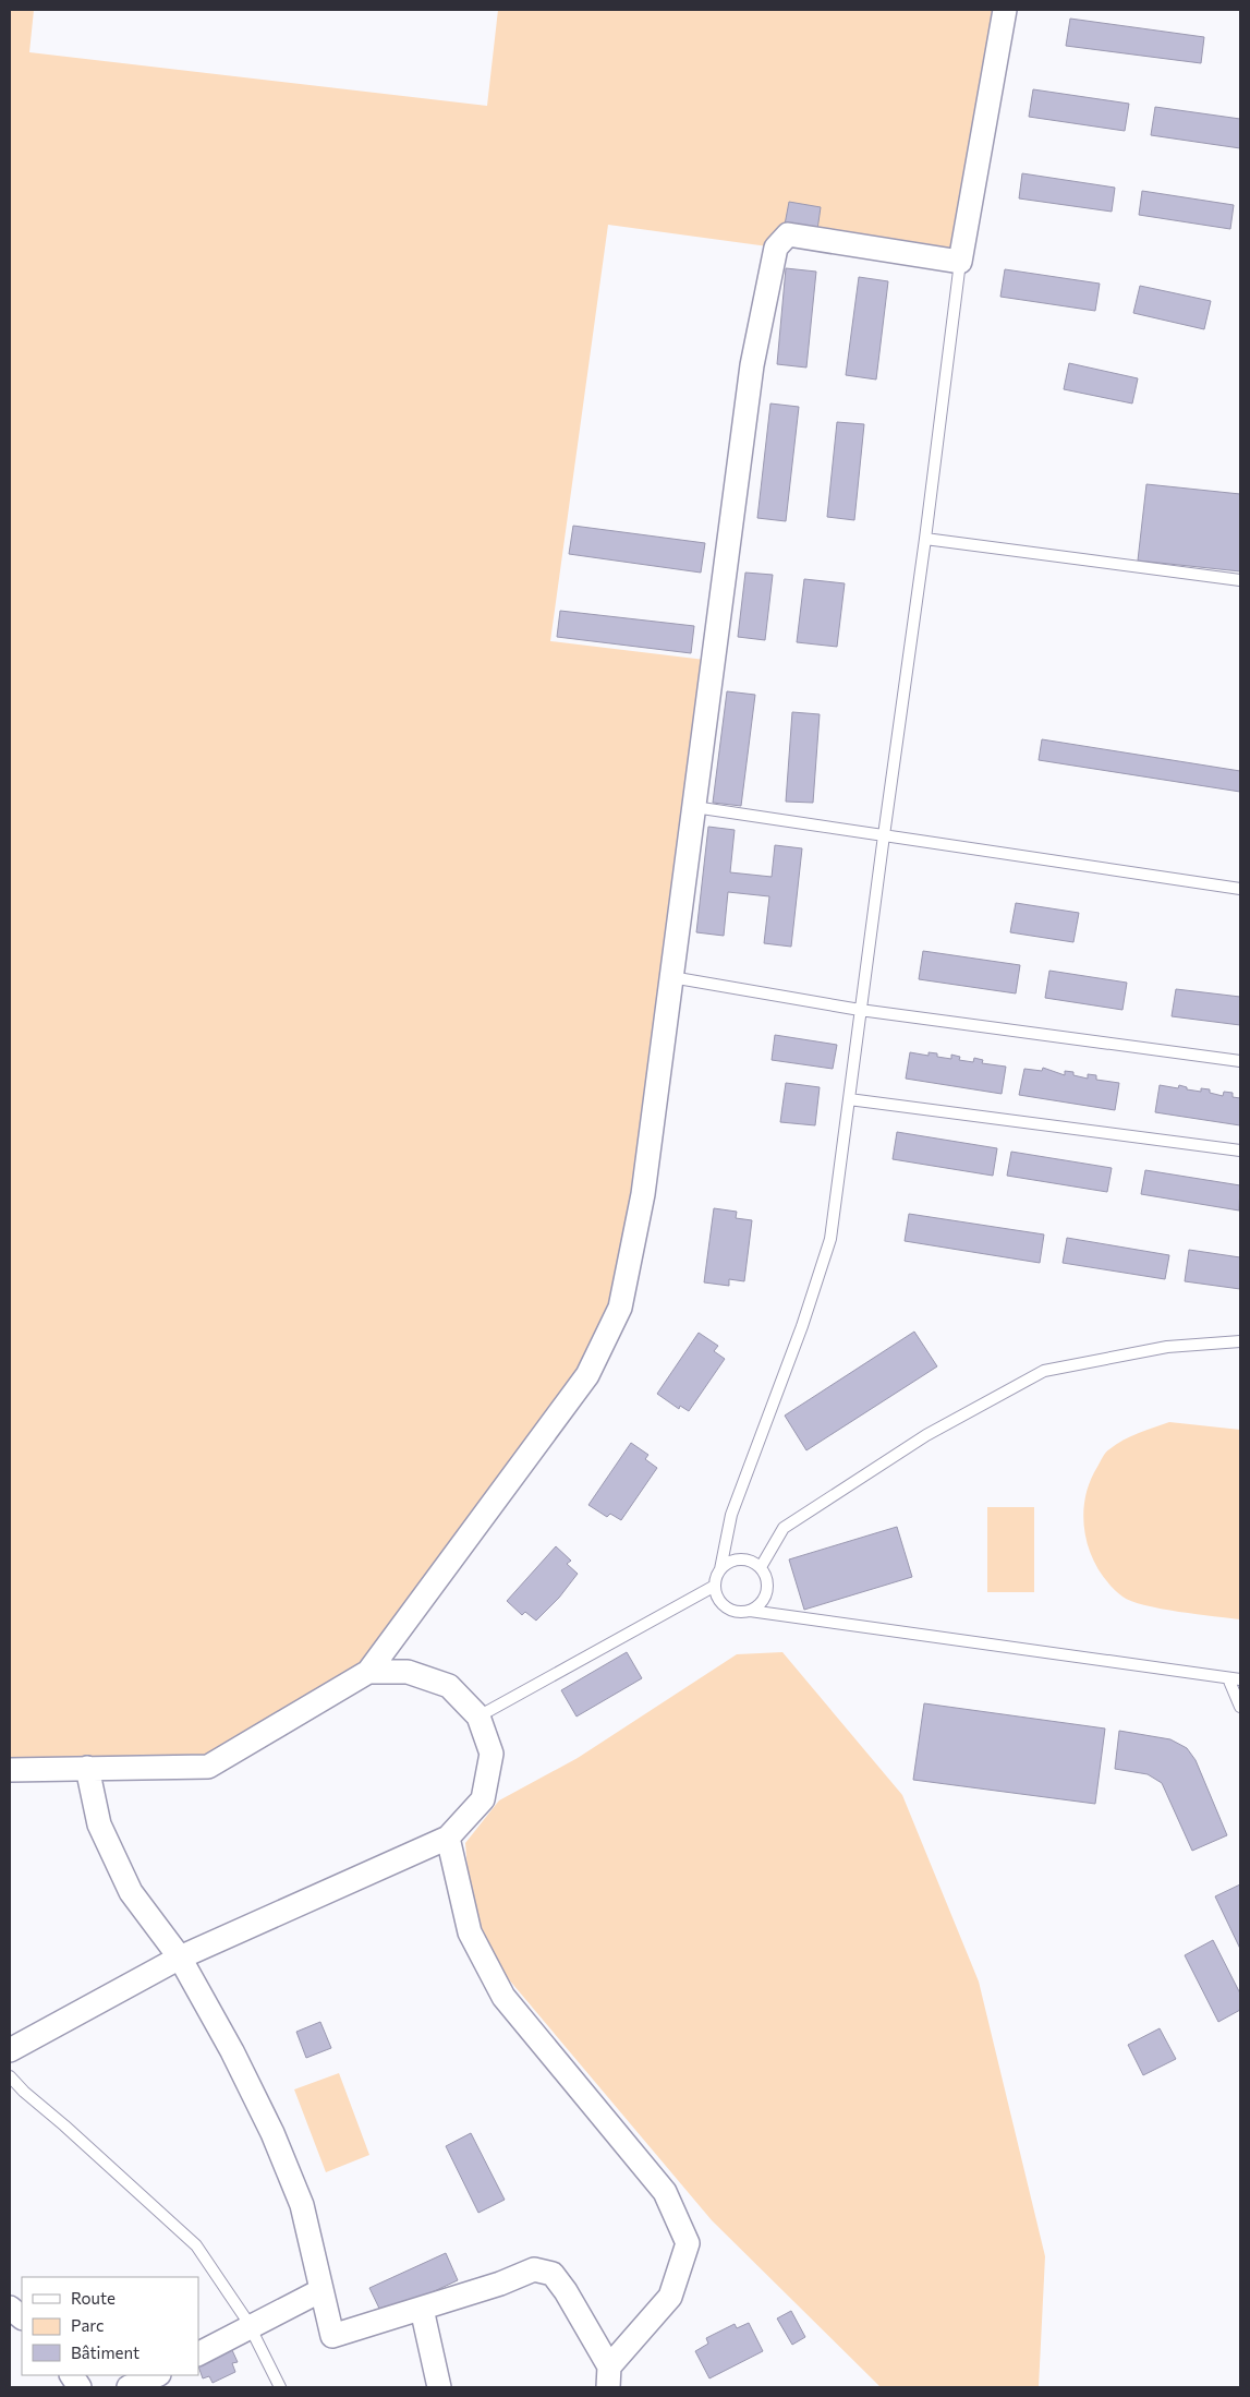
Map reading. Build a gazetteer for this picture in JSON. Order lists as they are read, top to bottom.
{
  "legend": ["Route", "Parc", "Bâtiment"]
}
